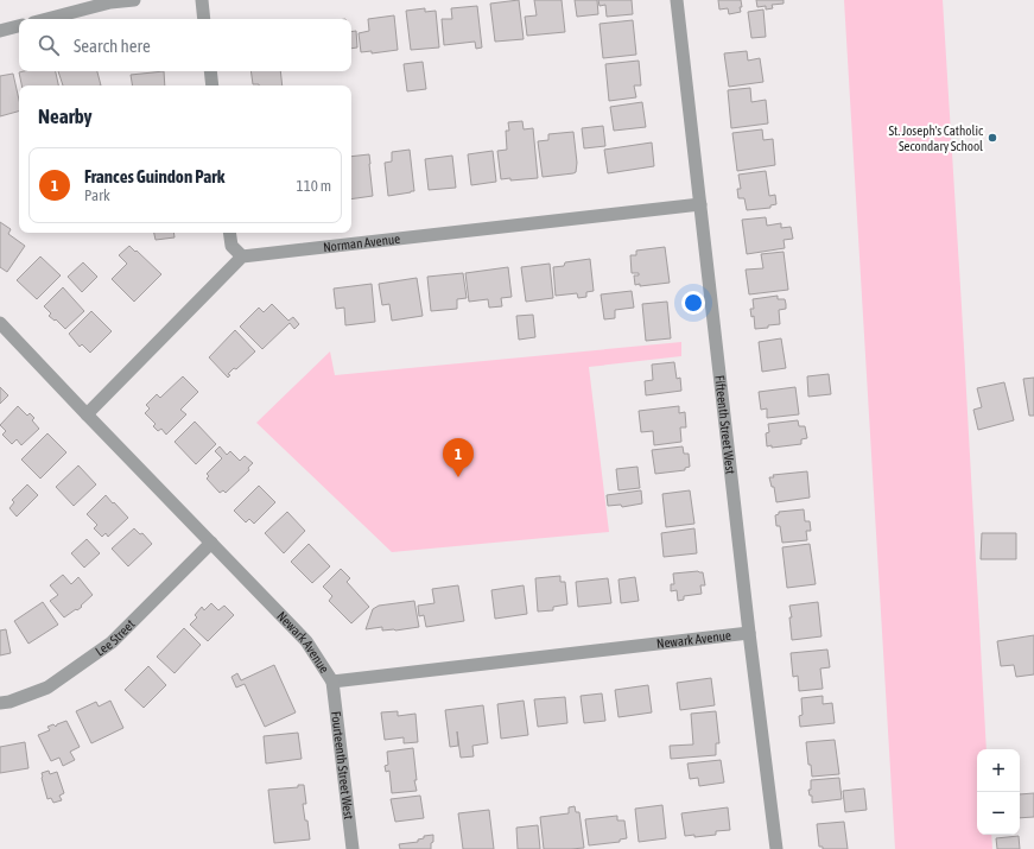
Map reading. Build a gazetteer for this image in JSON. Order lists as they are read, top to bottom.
{
  "streets": {
    "street": [
      "Norman Avenue",
      "Fifteenth Street West",
      "Lee Street",
      "Newark Avenue",
      "Fourteenth Street West"
    ]
  },
  "crossings": [
    ["Norman Avenue", "Fifteenth Street West"],
    ["Fifteenth Street West", "Newark Avenue"],
    ["Lee Street", "Newark Avenue"],
    ["Newark Avenue", "Fourteenth Street West"]
  ],
  "places": ["St. Joseph's Catholic Secondary School"],
  "page": {
    "search": "Search here",
    "heading": "Nearby",
    "list": [
      {
        "mark": "1",
        "name": "Frances Guindon Park",
        "note": "Park",
        "value": "110 m"
      }
    ],
    "pins": "1",
    "map_buttons": ["+", "−"]
  }
}
